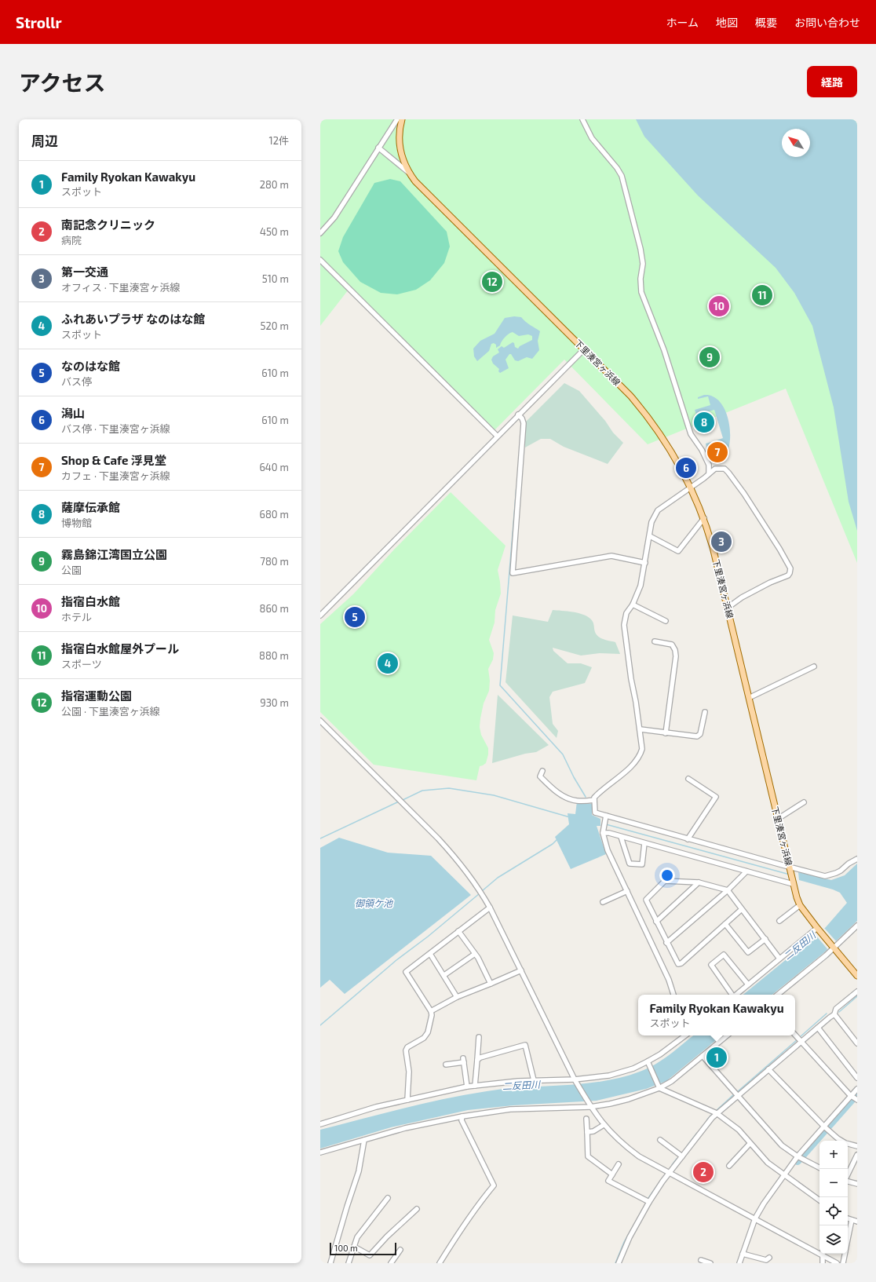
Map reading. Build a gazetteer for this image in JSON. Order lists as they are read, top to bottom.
{
  "streets": {
    "main road": ["下里湊宮ヶ浜線"]
  },
  "water": ["御領ケ池", "二反田川"],
  "scale_bar": "100 m",
  "north": "top left",
  "page": {
    "header": "Strollr",
    "nav": [
      "ホーム",
      "地図",
      "概要",
      "お問い合わせ"
    ],
    "title": "アクセス",
    "buttons": "経路",
    "heading": ["周辺", "12件"],
    "list": [
      {
        "mark": "1",
        "name": "Family Ryokan Kawakyu",
        "note": "スポット",
        "value": "280 m"
      },
      {
        "mark": "2",
        "name": "南記念クリニック",
        "note": "病院",
        "value": "450 m"
      },
      {
        "mark": "3",
        "name": "第一交通",
        "note": "オフィス · 下里湊宮ヶ浜線",
        "value": "510 m"
      },
      {
        "mark": "4",
        "name": "ふれあいプラザ なのはな館",
        "note": "スポット",
        "value": "520 m"
      },
      {
        "mark": "5",
        "name": "なのはな館",
        "note": "バス停",
        "value": "610 m"
      },
      {
        "mark": "6",
        "name": "潟山",
        "note": "バス停 · 下里湊宮ヶ浜線",
        "value": "610 m"
      },
      {
        "mark": "7",
        "name": "Shop & Cafe 浮見堂",
        "note": "カフェ · 下里湊宮ヶ浜線",
        "value": "640 m"
      },
      {
        "mark": "8",
        "name": "薩摩伝承館",
        "note": "博物館",
        "value": "680 m"
      },
      {
        "mark": "9",
        "name": "霧島錦江湾国立公園",
        "note": "公園",
        "value": "780 m"
      },
      {
        "mark": "10",
        "name": "指宿白水館",
        "note": "ホテル",
        "value": "860 m"
      },
      {
        "mark": "11",
        "name": "指宿白水館屋外プール",
        "note": "スポーツ",
        "value": "880 m"
      },
      {
        "mark": "12",
        "name": "指宿運動公園",
        "note": "公園 · 下里湊宮ヶ浜線",
        "value": "930 m"
      }
    ],
    "pins": [
      "12",
      "11",
      "10",
      "9",
      "8",
      "7",
      "6",
      "3",
      "5",
      "4",
      "1",
      "2"
    ],
    "popup": ["Family Ryokan Kawakyu", "スポット"],
    "map_buttons": ["+", "−"],
    "scale": "100 m"
  }
}
